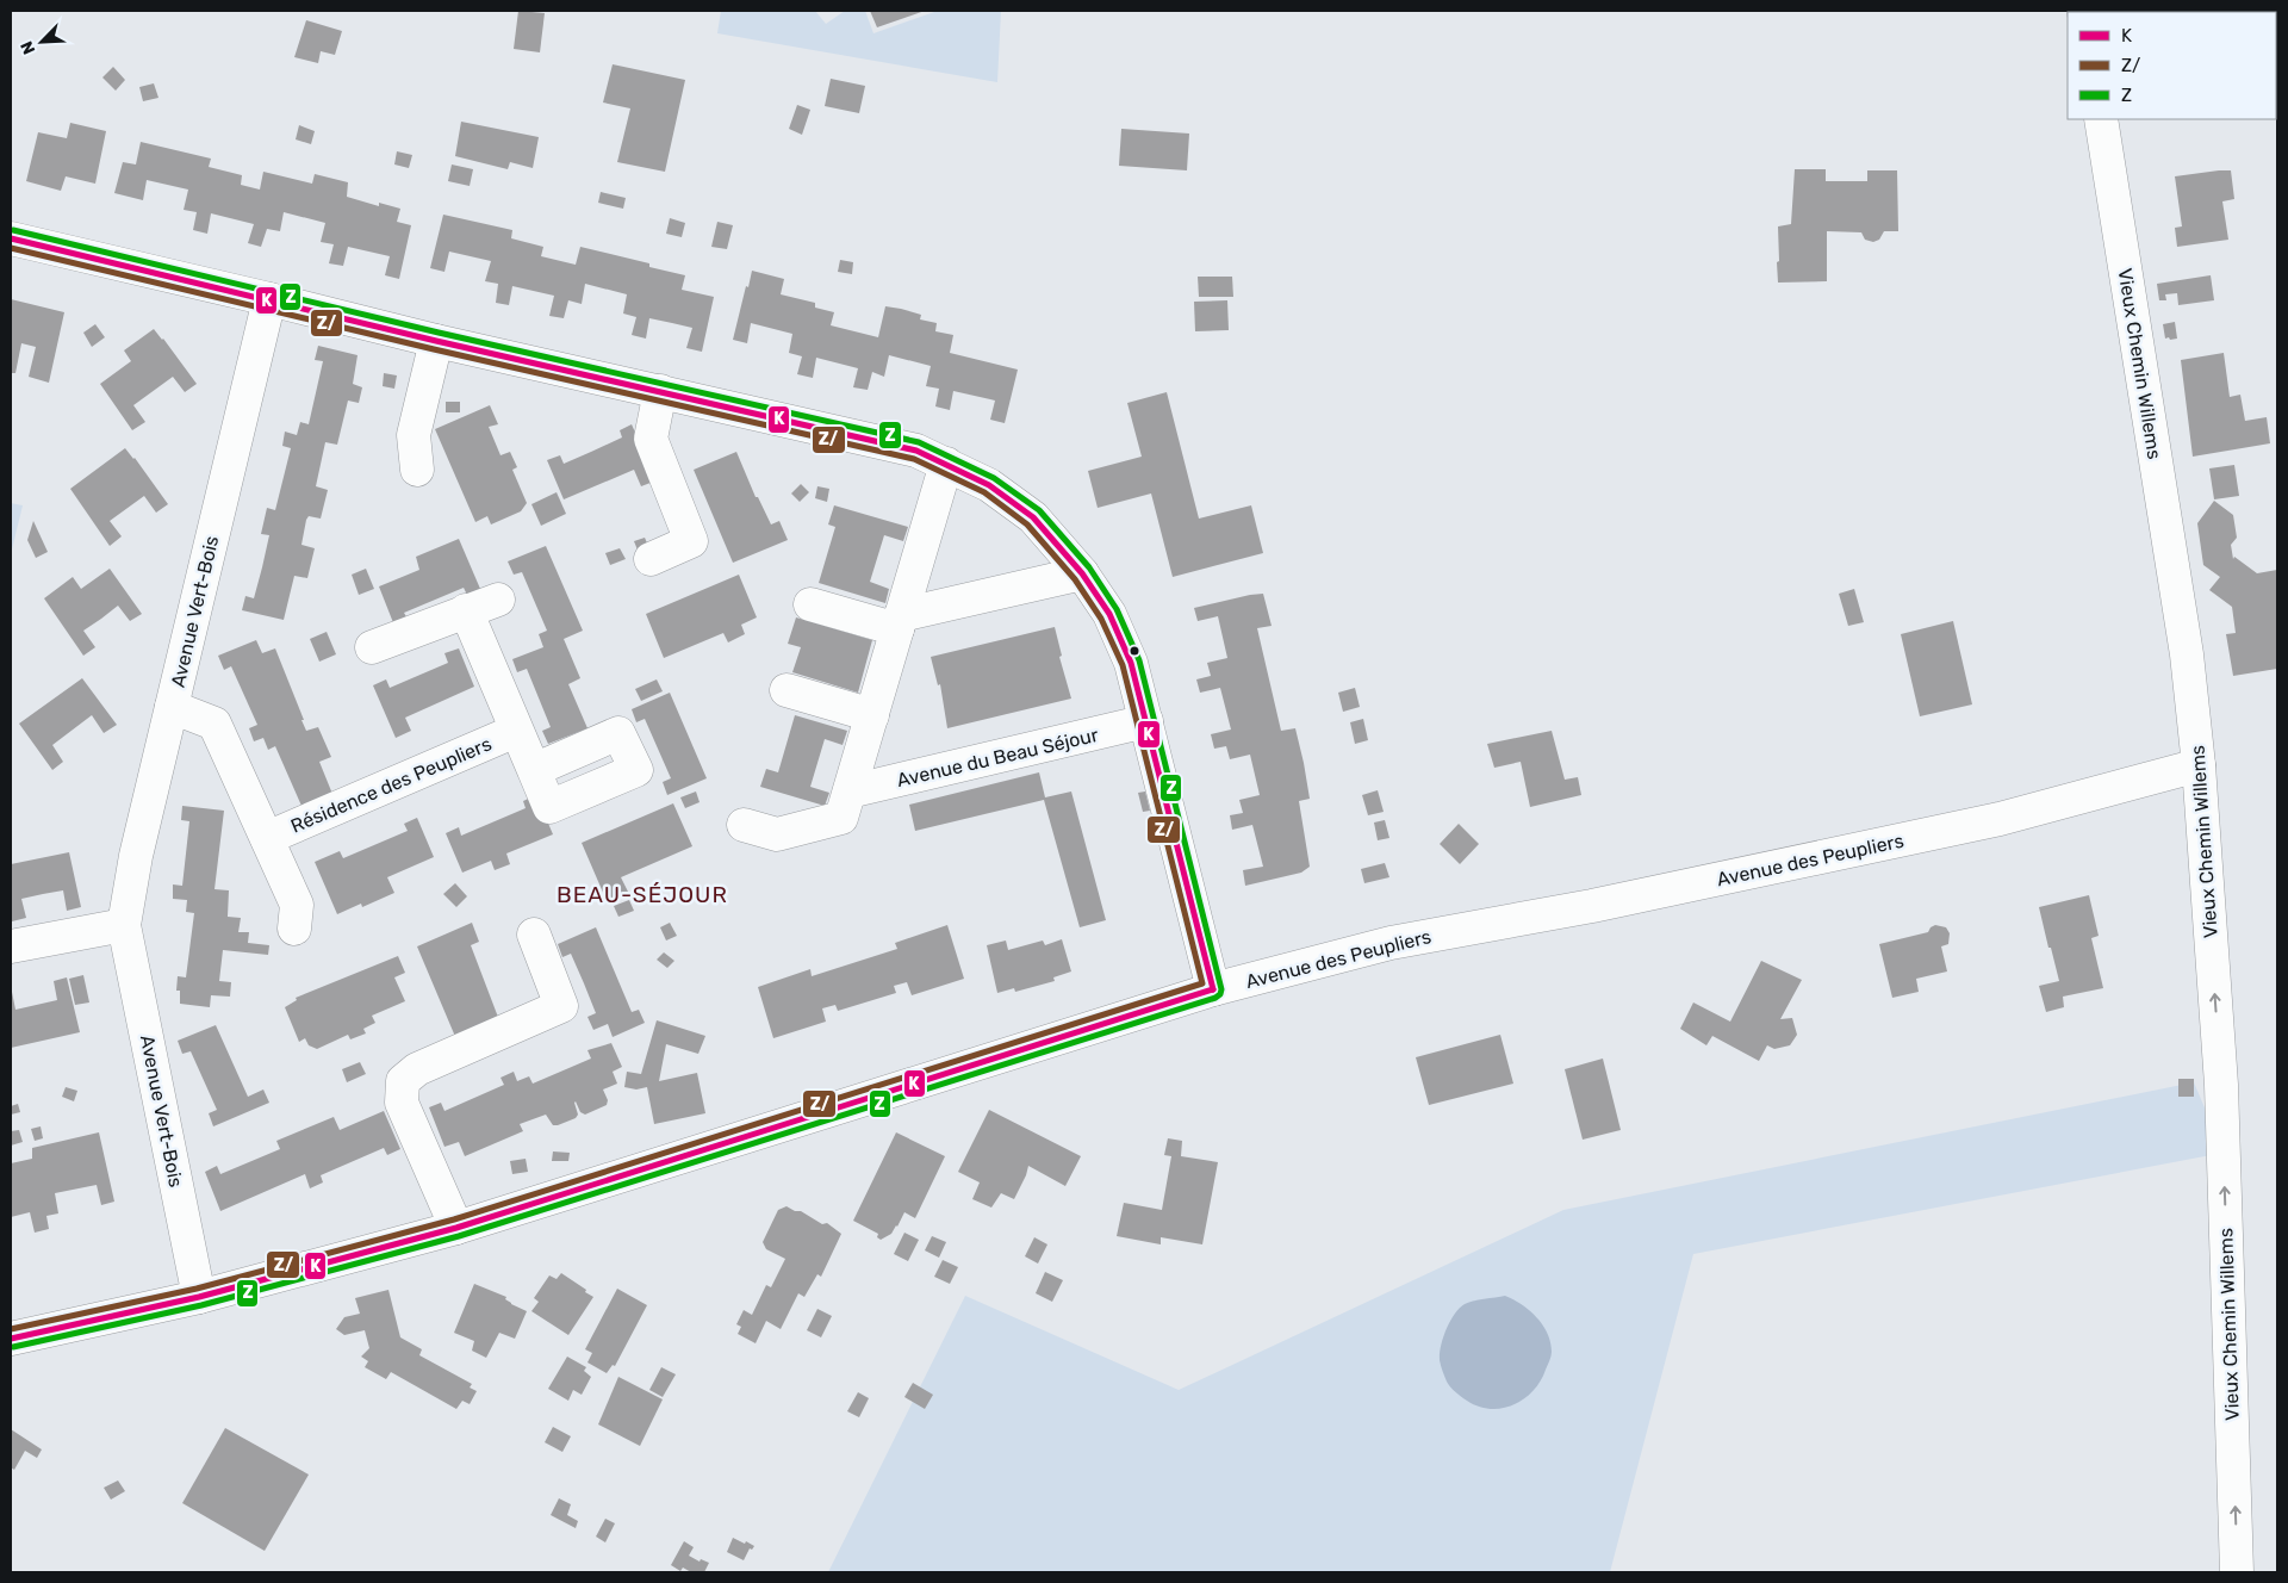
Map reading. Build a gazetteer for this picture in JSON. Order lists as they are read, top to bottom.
{
  "streets": {
    "street": [
      "Vieux Chemin Willems",
      "Avenue Vert-Bois",
      "Avenue du Beau Séjour",
      "Résidence des Peupliers",
      "Avenue des Peupliers"
    ]
  },
  "crossings": [
    ["Vieux Chemin Willems", "Avenue des Peupliers"],
    ["Avenue Vert-Bois", "Résidence des Peupliers"],
    ["Avenue Vert-Bois", "Avenue des Peupliers"]
  ],
  "one_way": ["Vieux Chemin Willems"],
  "districts": ["BEAU-SÉJOUR"],
  "lines": ["transit line Z", "transit line K", "transit line Z/"],
  "legend": ["K", "Z/", "Z"],
  "north": "bottom left"
}
